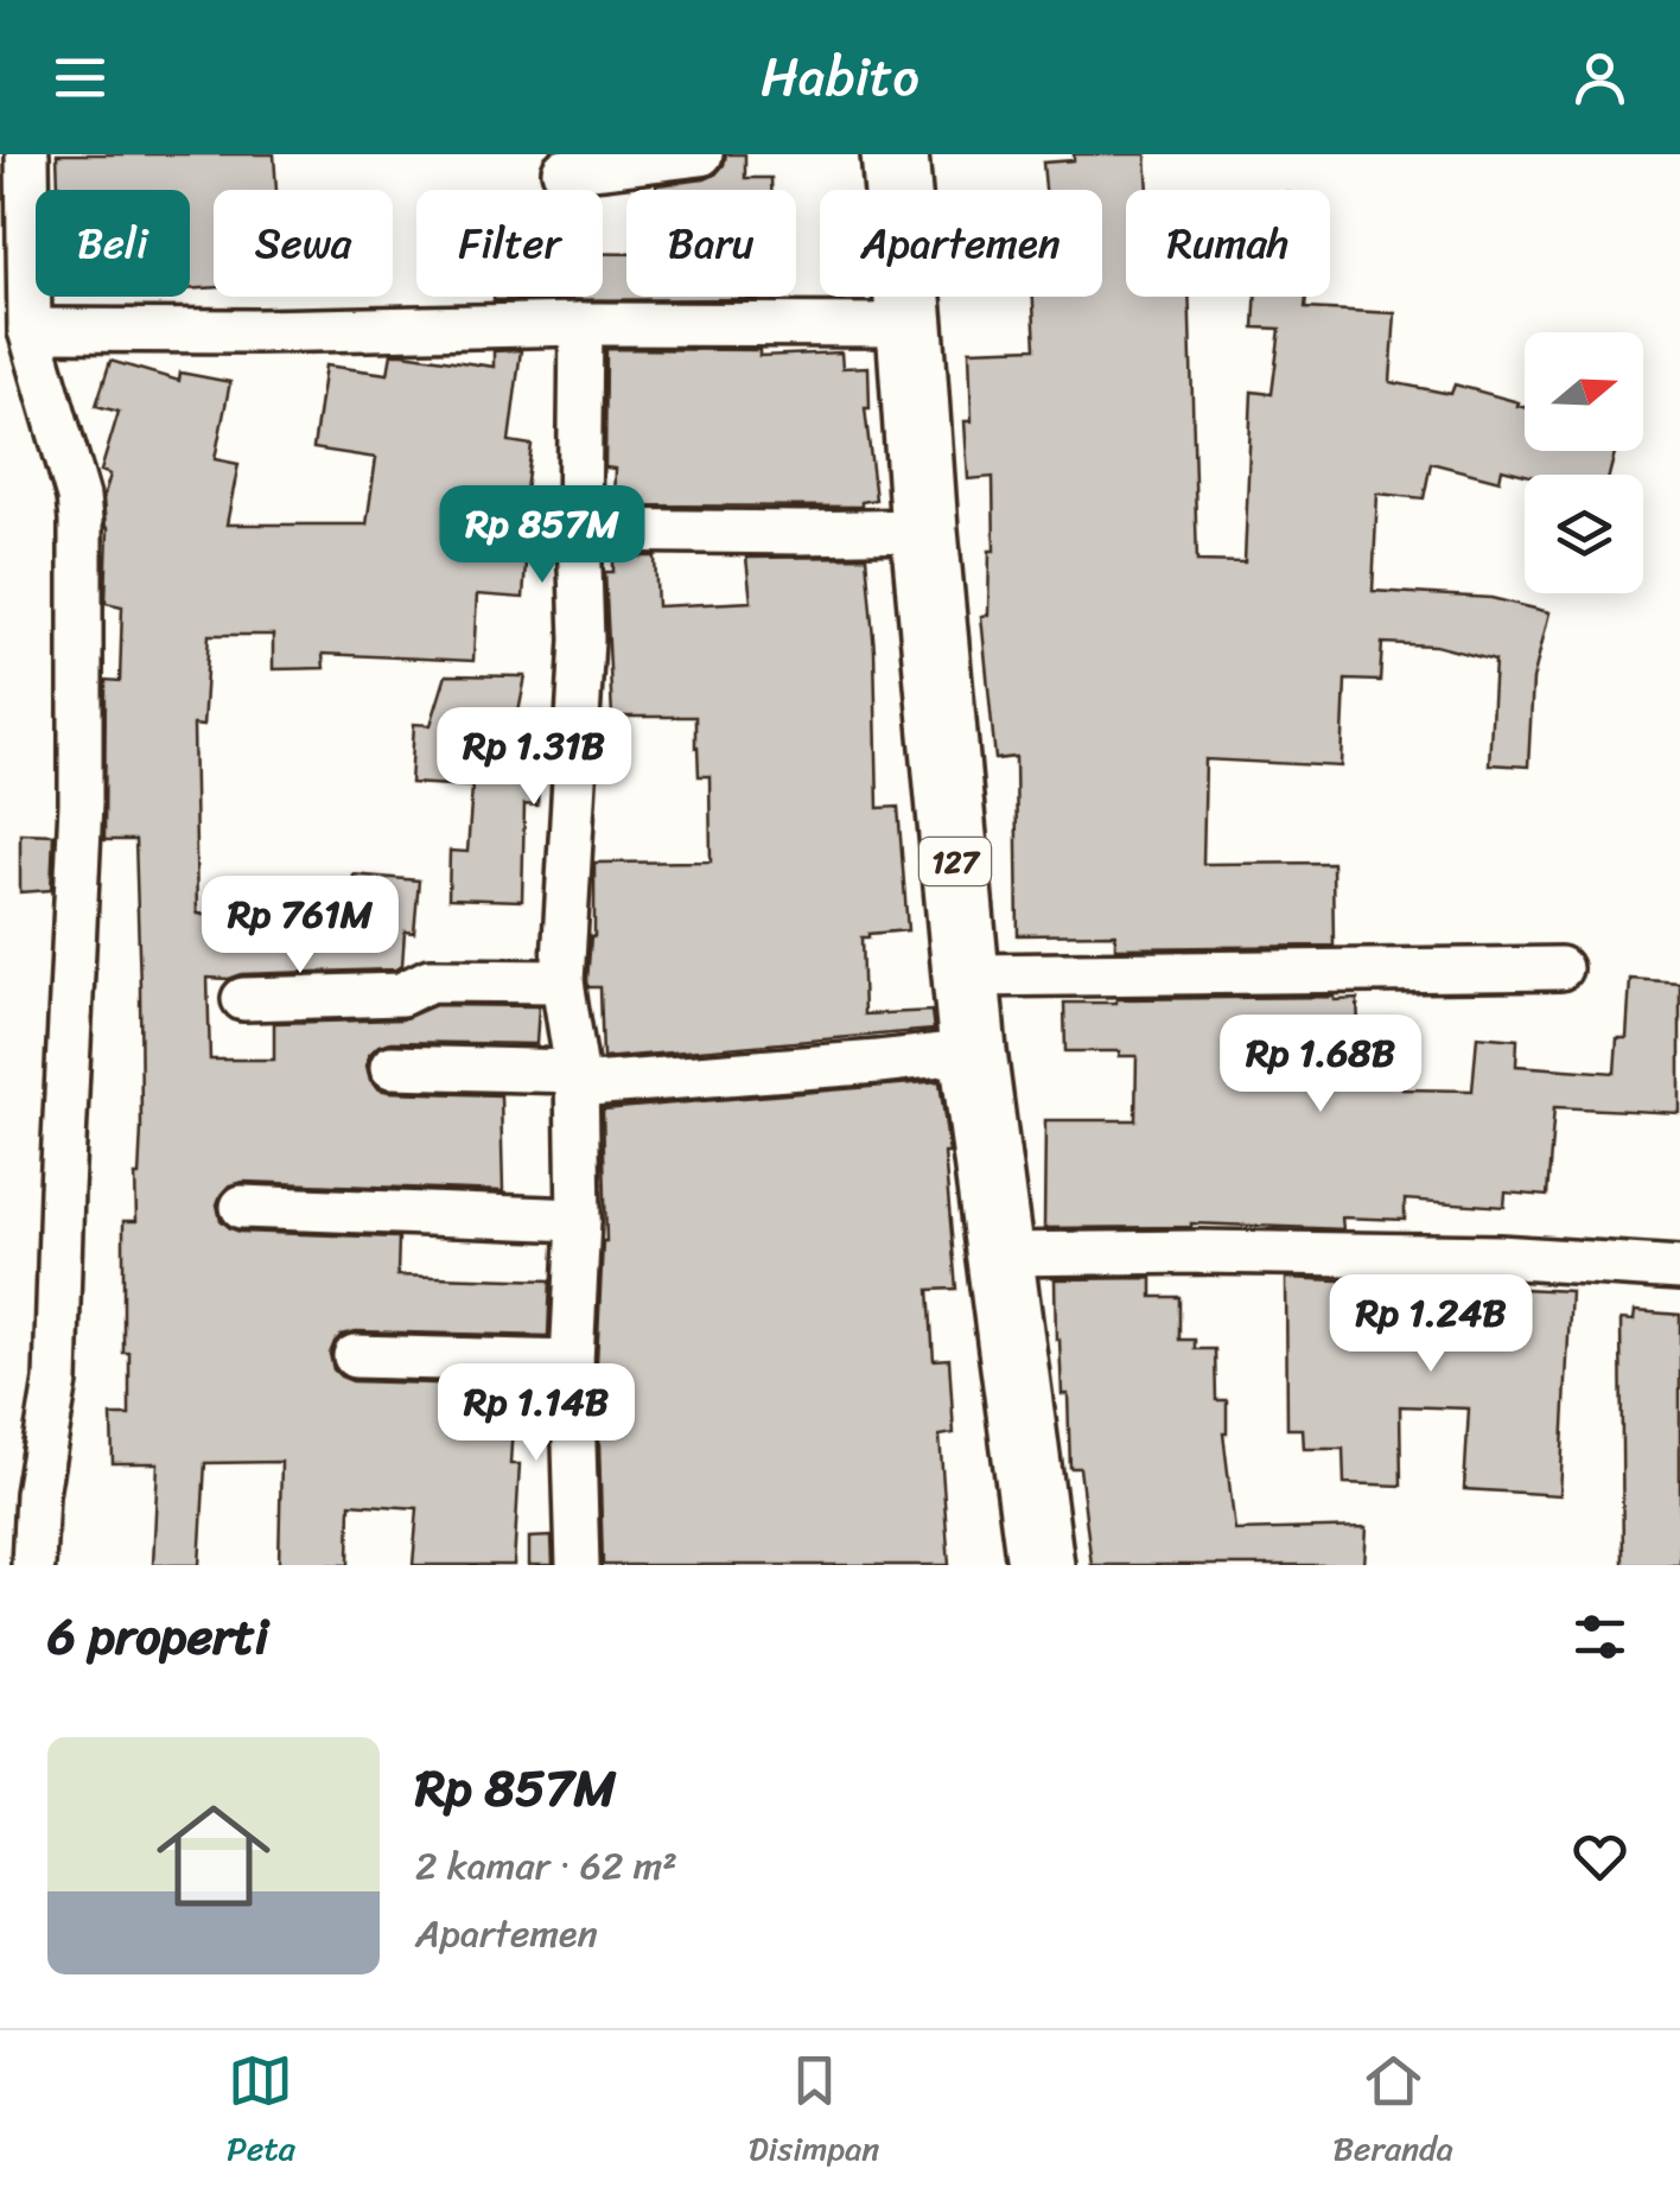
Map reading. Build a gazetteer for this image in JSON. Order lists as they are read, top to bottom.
{
  "streets": {
    "main road": ["127"]
  },
  "north": "right",
  "page": {
    "header": "Habito",
    "chip": [
      "Beli",
      "Sewa",
      "Filter",
      "Baru",
      "Apartemen",
      "Rumah"
    ],
    "price": [
      "Rp 857M",
      "Rp 1.31B",
      "Rp 761M",
      "Rp 1.68B",
      "Rp 1.24B",
      "Rp 1.14B"
    ],
    "heading": "6 properti",
    "list": [
      {
        "name": "Rp 857M",
        "note": "2 kamar · 62 m² · Apartemen"
      }
    ],
    "tabs": ["Peta", "Disimpan", "Beranda"]
  }
}
